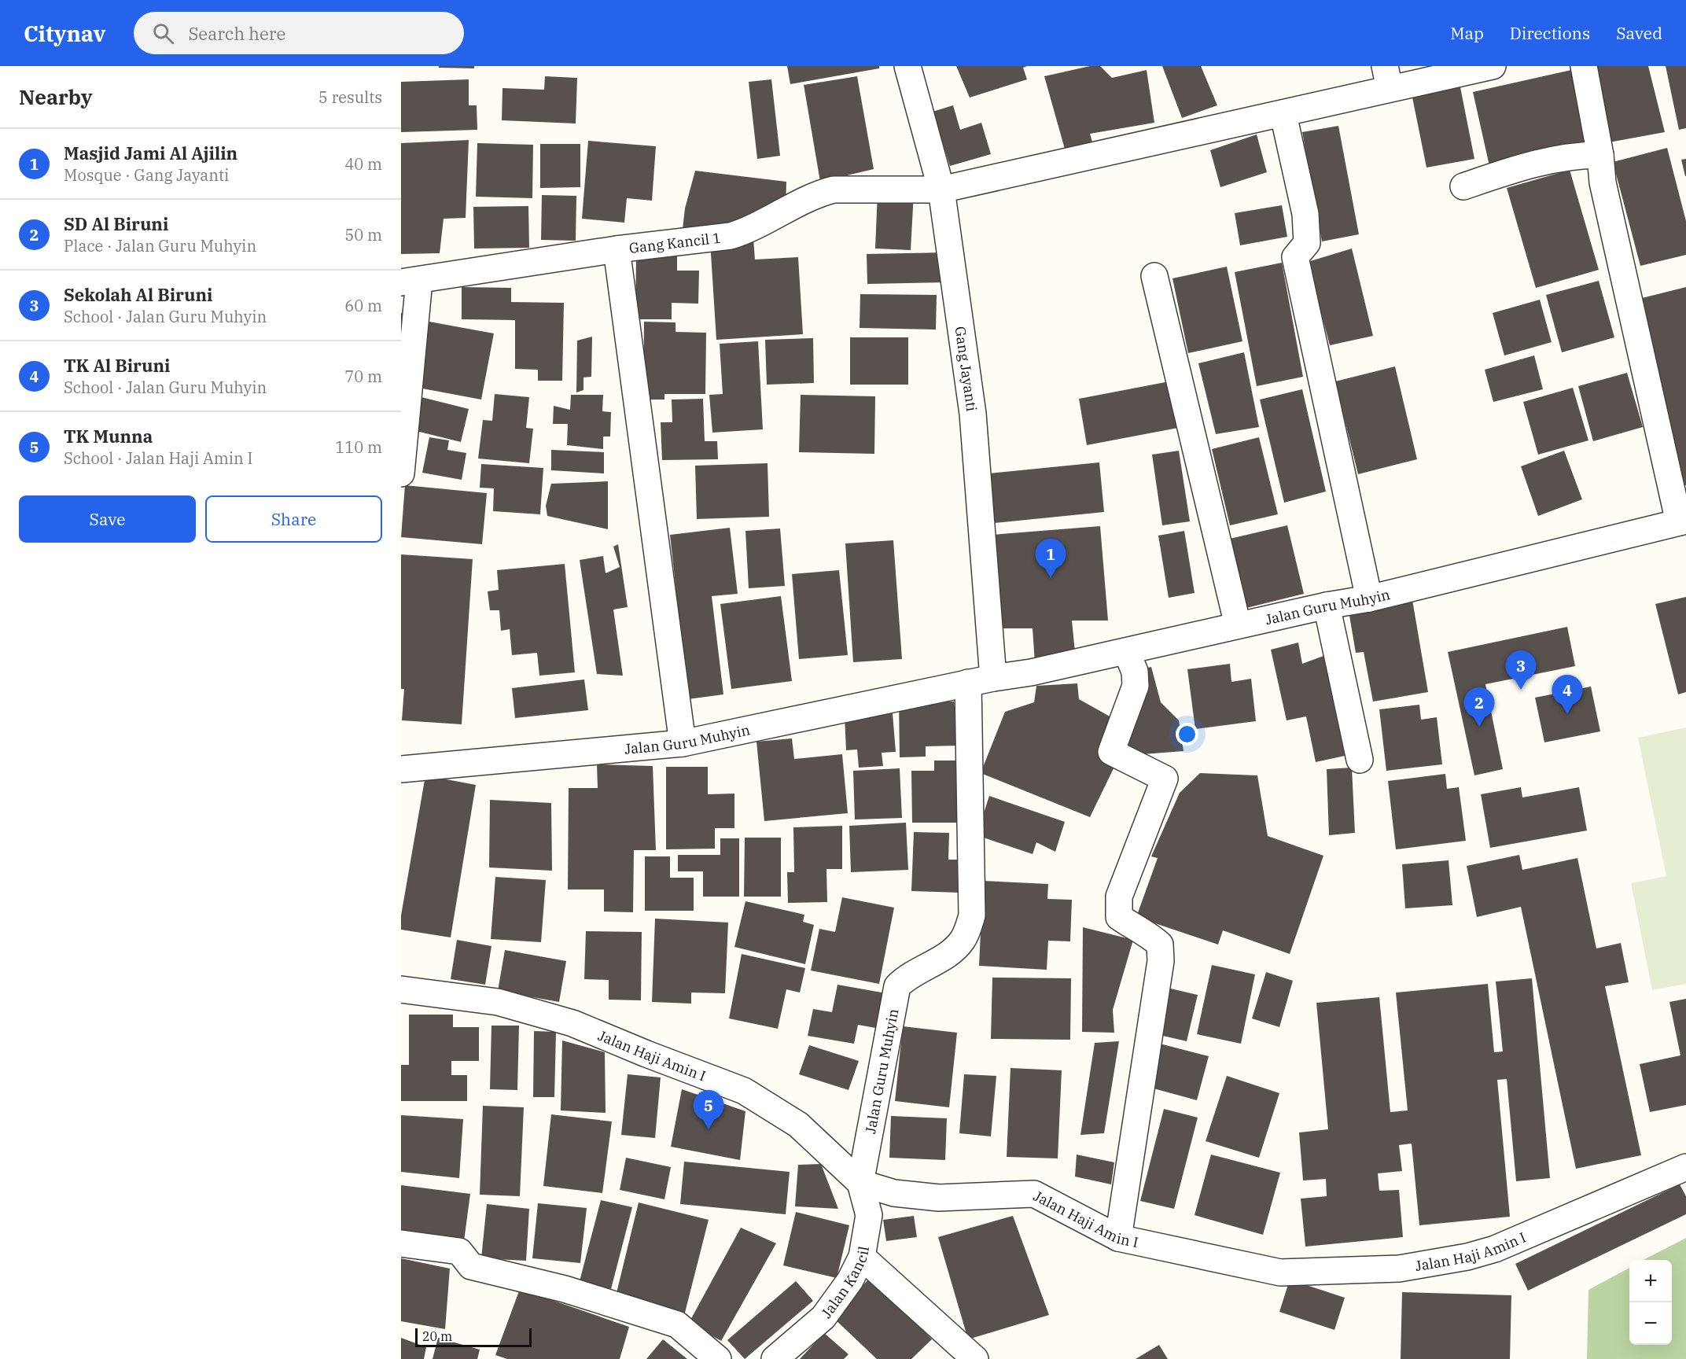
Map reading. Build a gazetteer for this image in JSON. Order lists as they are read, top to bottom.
{
  "streets": {
    "street": [
      "Gang Kancil 1",
      "Gang Jayanti",
      "Jalan Guru Muhyin",
      "Jalan Haji Amin I",
      "Jalan Kancil"
    ]
  },
  "crossings": [
    ["Gang Kancil 1", "Gang Jayanti"],
    ["Gang Jayanti", "Jalan Guru Muhyin"],
    ["Jalan Guru Muhyin", "Jalan Haji Amin I"],
    ["Jalan Guru Muhyin", "Jalan Kancil"],
    ["Jalan Haji Amin I", "Jalan Kancil"]
  ],
  "scale_bar": "20 m",
  "page": {
    "header": "Citynav",
    "search": "Search here",
    "nav": ["Map", "Directions", "Saved"],
    "heading": ["Nearby", "5 results"],
    "list": [
      {
        "mark": "1",
        "name": "Masjid Jami Al Ajilin",
        "note": "Mosque · Gang Jayanti",
        "value": "40 m"
      },
      {
        "mark": "2",
        "name": "SD Al Biruni",
        "note": "Place · Jalan Guru Muhyin",
        "value": "50 m"
      },
      {
        "mark": "3",
        "name": "Sekolah Al Biruni",
        "note": "School · Jalan Guru Muhyin",
        "value": "60 m"
      },
      {
        "mark": "4",
        "name": "TK Al Biruni",
        "note": "School · Jalan Guru Muhyin",
        "value": "70 m"
      },
      {
        "mark": "5",
        "name": "TK Munna",
        "note": "School · Jalan Haji Amin I",
        "value": "110 m"
      }
    ],
    "buttons": ["Save", "Share"],
    "pins": [
      "1",
      "3",
      "4",
      "2",
      "5"
    ],
    "map_buttons": ["+", "−"],
    "scale": "20 m"
  }
}
